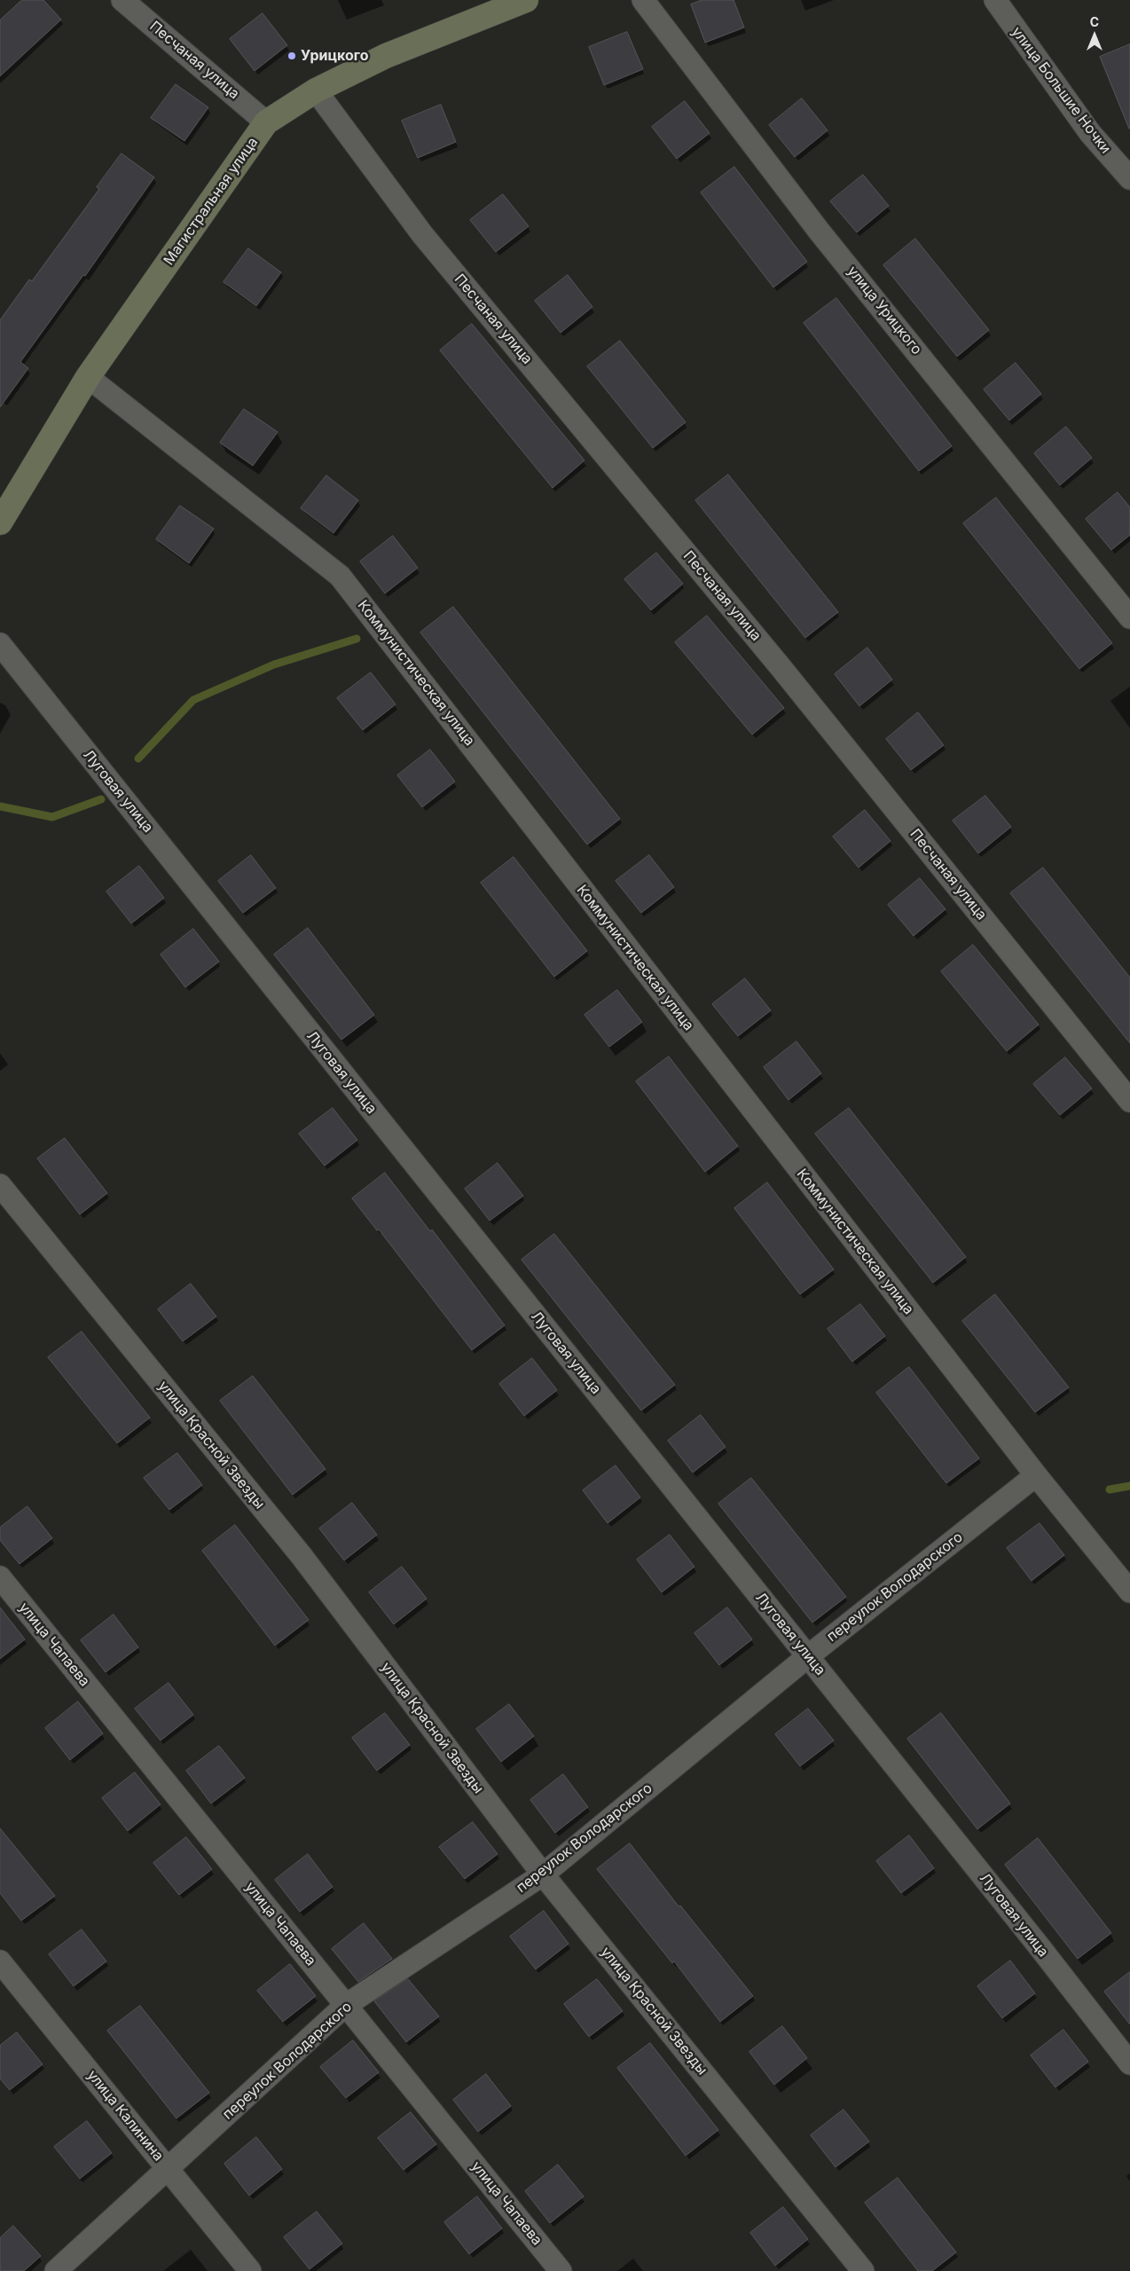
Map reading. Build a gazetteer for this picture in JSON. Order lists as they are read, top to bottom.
{
  "streets": {
    "street": [
      "Песчаная улица",
      "улица Большие Ночки",
      "Магистральная улица",
      "улица Урицкого",
      "Коммунистическая улица",
      "Луговая улица",
      "улица Красной Звезды",
      "переулок Володарского",
      "улица Чапаева",
      "улица Калинина"
    ]
  },
  "crossings": [
    ["Песчаная улица", "Магистральная улица"],
    ["Магистральная улица", "Коммунистическая улица"],
    ["Коммунистическая улица", "переулок Володарского"],
    ["Луговая улица", "переулок Володарского"],
    ["улица Красной Звезды", "переулок Володарского"],
    ["переулок Володарского", "улица Чапаева"],
    ["переулок Володарского", "улица Калинина"]
  ],
  "places": ["Урицкого"],
  "north": "top"
}
